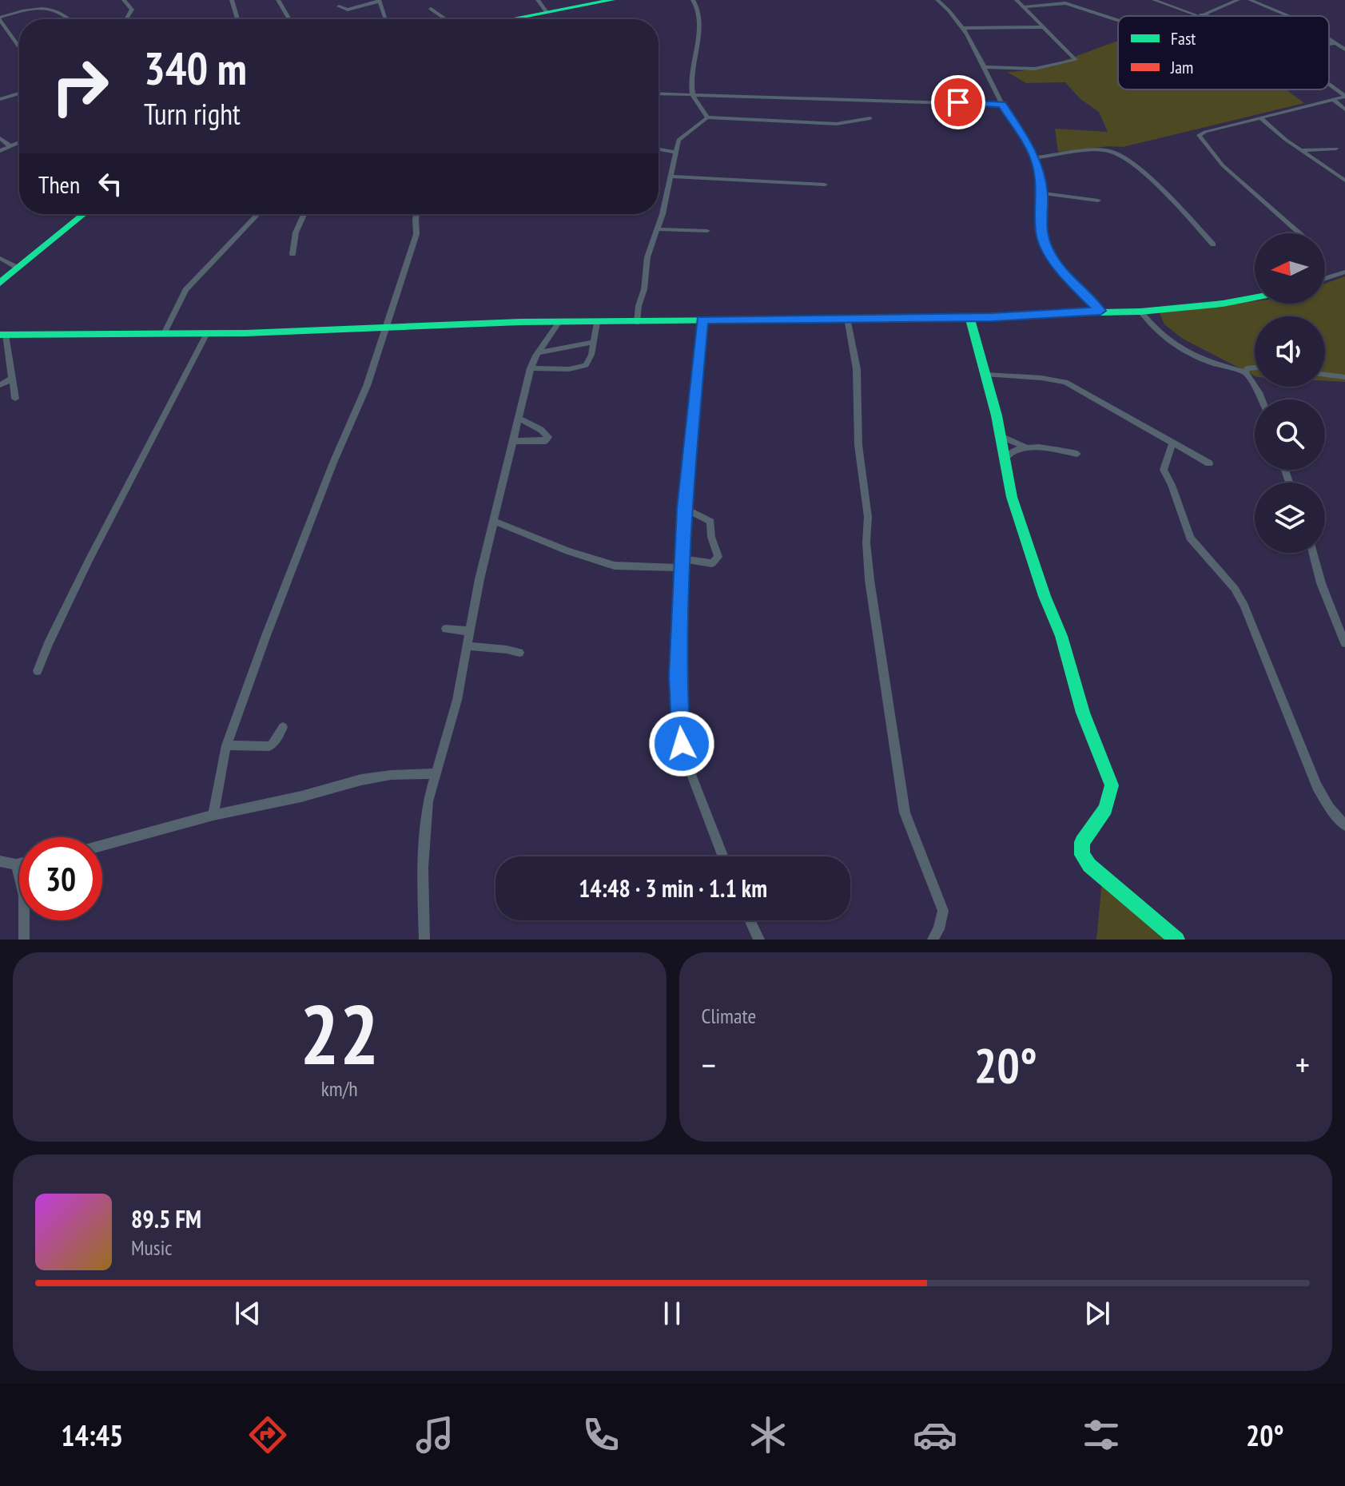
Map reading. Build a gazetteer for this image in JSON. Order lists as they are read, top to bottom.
{
  "legend": ["Fast", "Jam"],
  "north": "left",
  "page": {
    "turn": ["340 m", "Turn right"],
    "then": "Then",
    "limit": "30",
    "trip": "14:48 · 3 min · 1.1 km",
    "tile": [
      ["22", "km/h"],
      "Climate"
    ],
    "heat": ["−", "20°", "+"],
    "song": ["89.5 FM", "Music"],
    "tabs": ["14:45", "20°"]
  }
}
